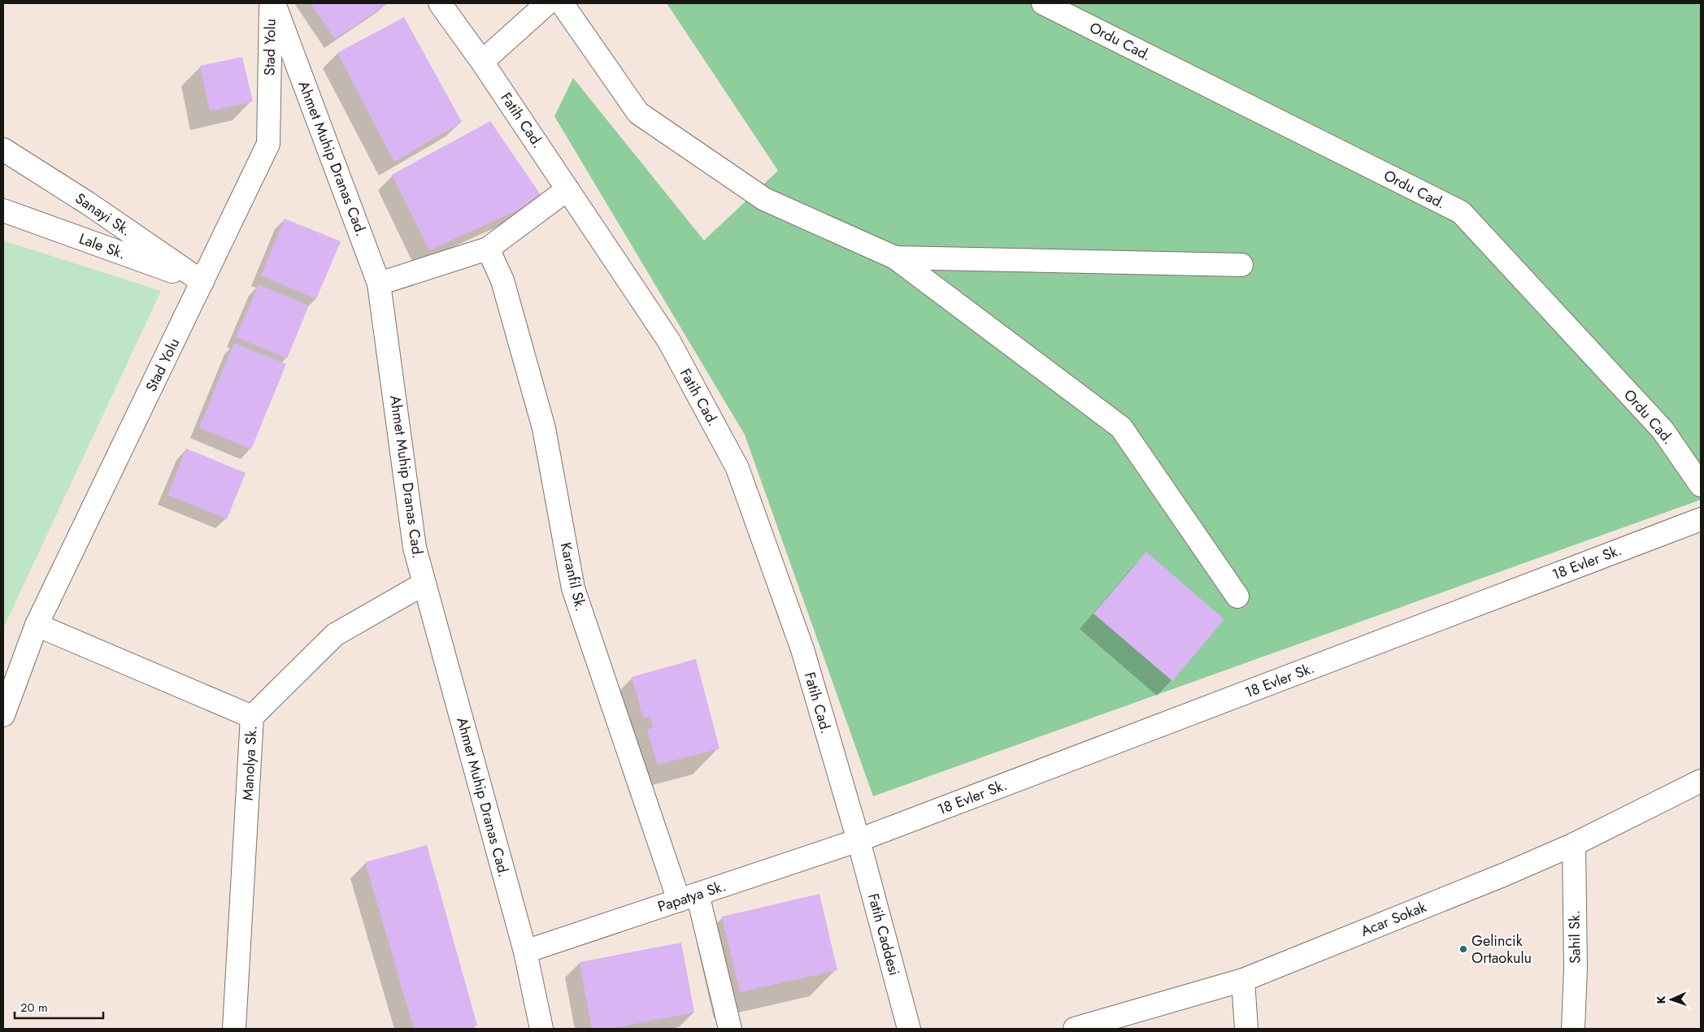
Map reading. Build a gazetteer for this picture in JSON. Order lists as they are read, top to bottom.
{
  "streets": {
    "main road": [
      "Ordu Cad.",
      "Stad Yolu",
      "Fatih Cad.",
      "Ahmet Muhip Dranas Cad.",
      "Sanayi Sk.",
      "Lale Sk.",
      "18 Evler Sk.",
      "Karanfil Sk.",
      "Manolya Sk.",
      "Papatya Sk.",
      "Acar Sokak",
      "Fatih Caddesi",
      "Sahil Sk."
    ]
  },
  "crossings": [
    ["Stad Yolu", "Ahmet Muhip Dranas Cad."],
    ["Stad Yolu", "Sanayi Sk."],
    ["Stad Yolu", "Lale Sk."],
    ["Fatih Cad.", "18 Evler Sk."],
    ["Fatih Cad.", "Papatya Sk."],
    ["Fatih Cad.", "Fatih Caddesi"],
    ["Ahmet Muhip Dranas Cad.", "Manolya Sk."],
    ["Ahmet Muhip Dranas Cad.", "Papatya Sk."],
    ["Sanayi Sk.", "Lale Sk."],
    ["18 Evler Sk.", "Papatya Sk."],
    ["18 Evler Sk.", "Fatih Caddesi"],
    ["Karanfil Sk.", "Papatya Sk."],
    ["Papatya Sk.", "Fatih Caddesi"],
    ["Acar Sokak", "Sahil Sk."]
  ],
  "places": ["Gelincik Ortaokulu"],
  "scale_bar": "20 m",
  "north": "left"
}
